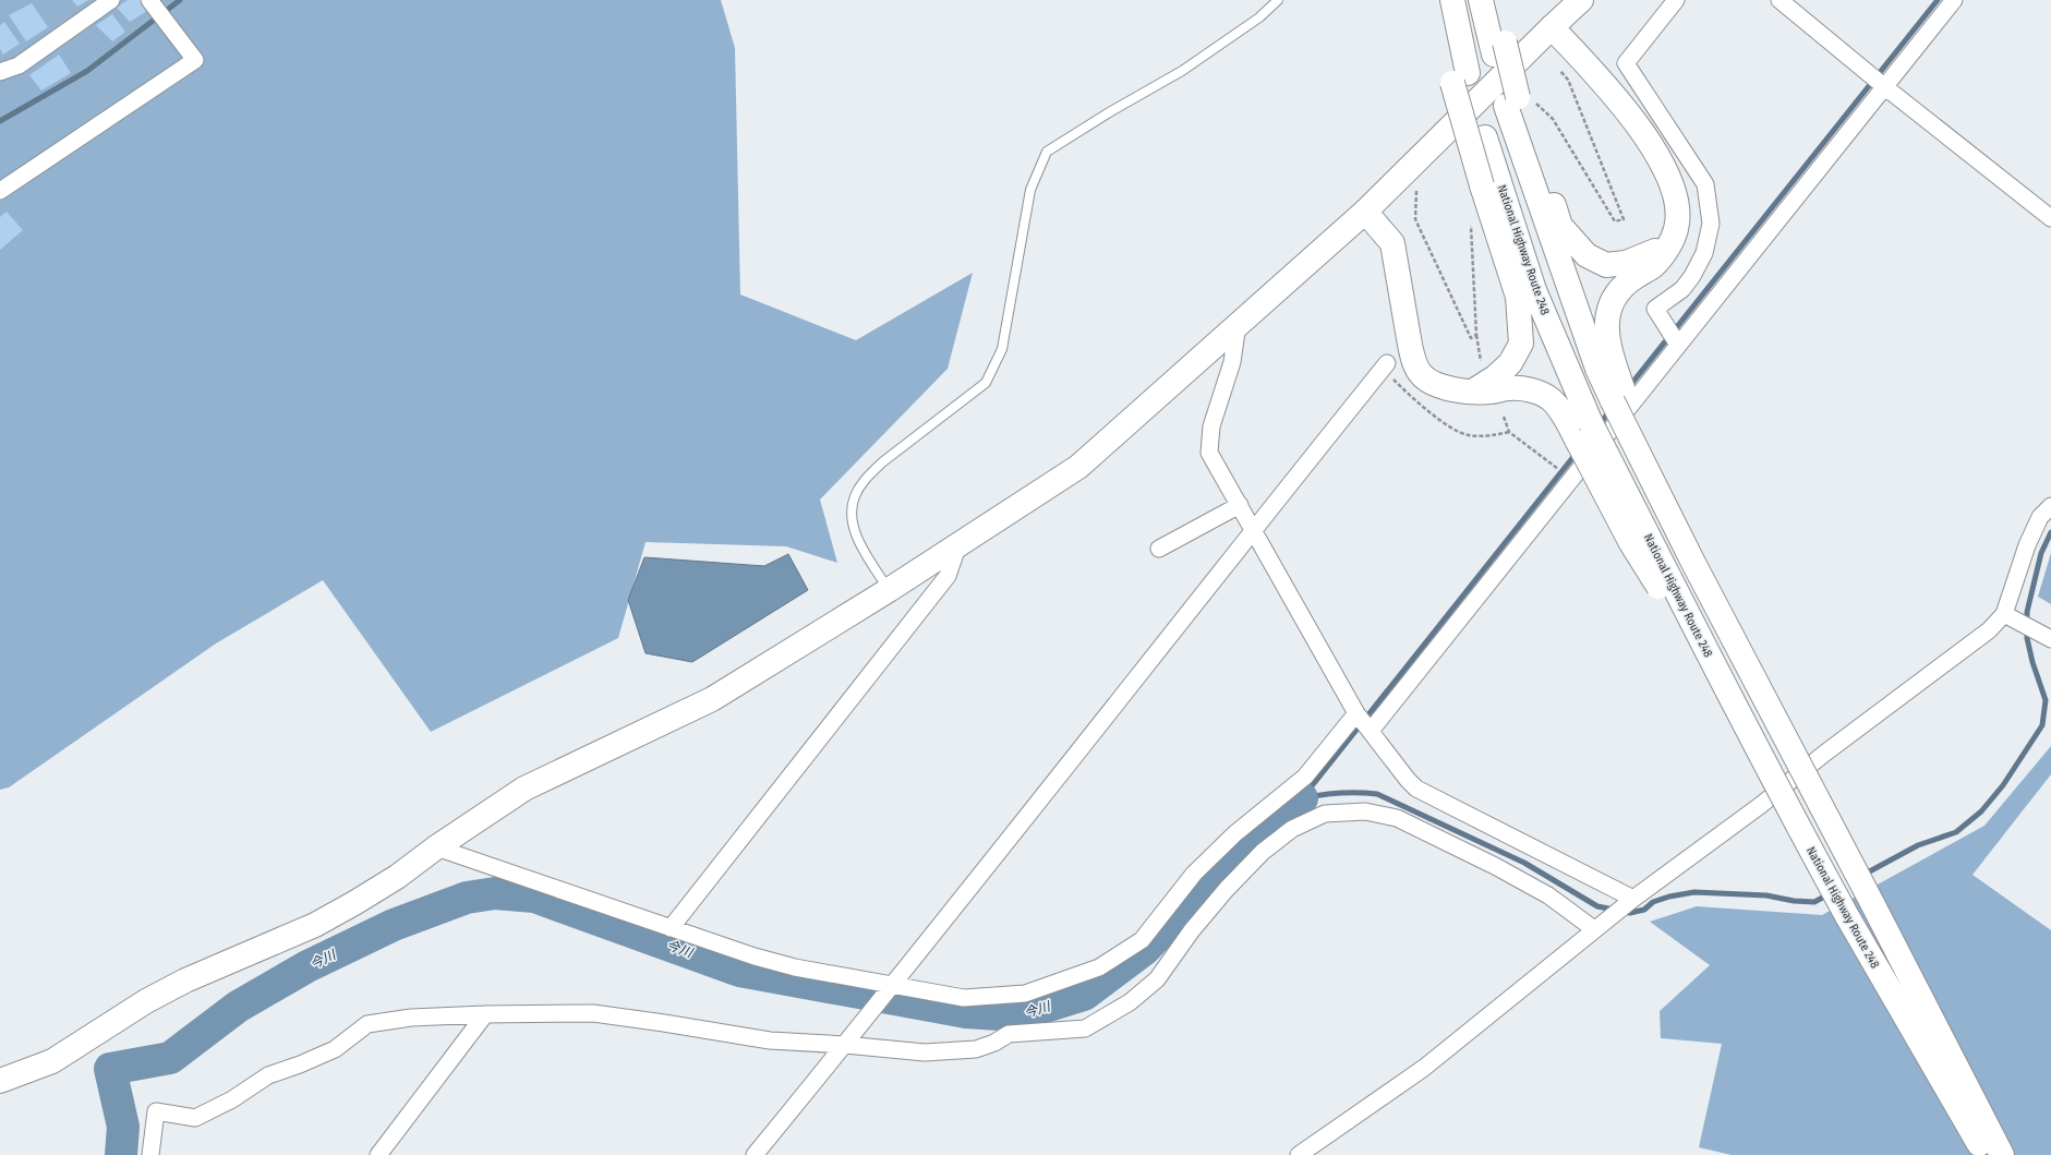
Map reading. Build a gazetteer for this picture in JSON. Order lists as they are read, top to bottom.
{
  "streets": {
    "main road": ["National Highway Route 248"]
  },
  "water": ["今川"]
}
